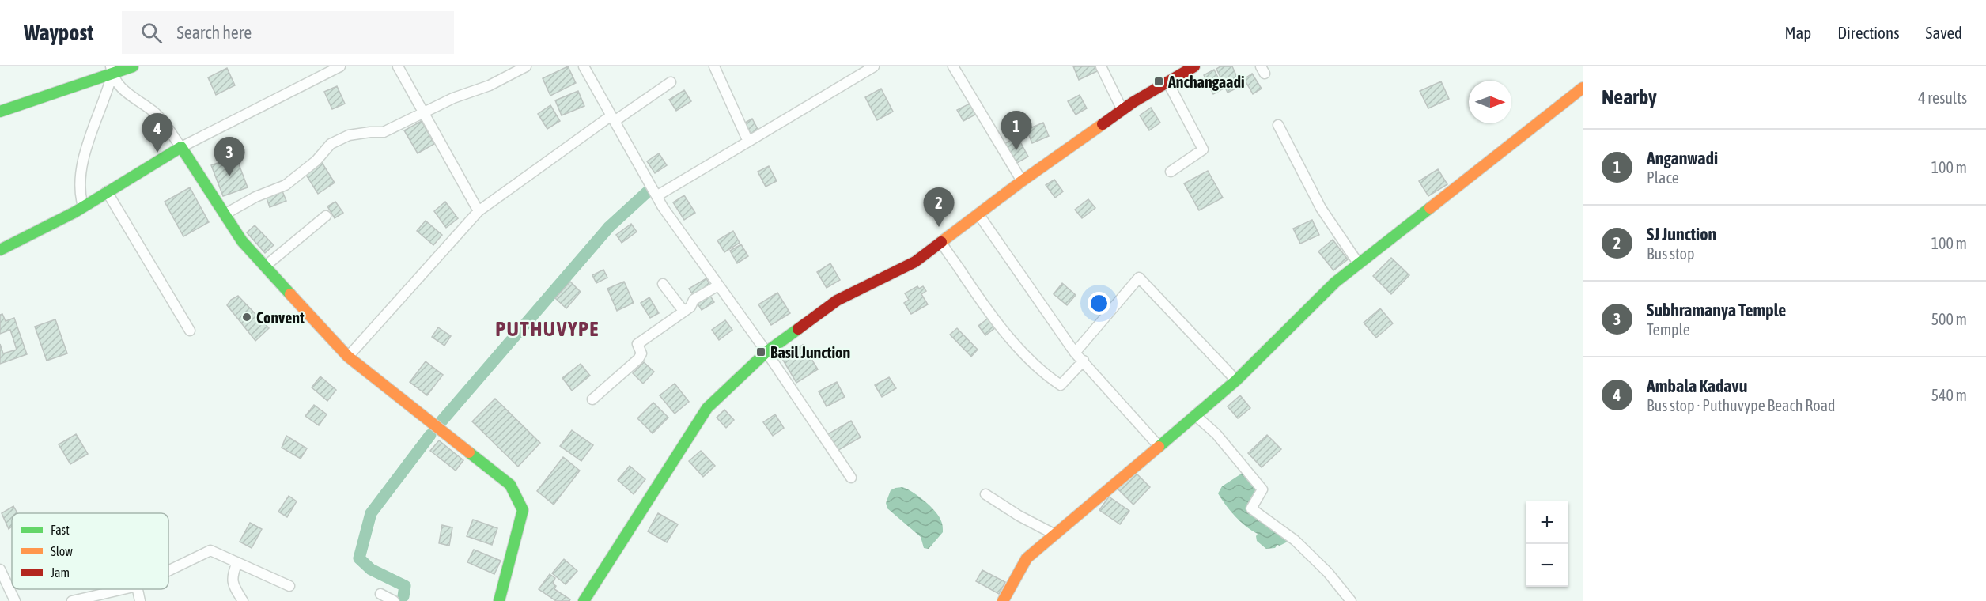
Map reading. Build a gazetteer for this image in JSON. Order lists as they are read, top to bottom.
{
  "districts": ["PUTHUVYPE"],
  "places": {
    "transit": ["Anchangaadi", "Basil Junction"],
    "other": ["Convent"]
  },
  "legend": ["Fast", "Slow", "Jam"],
  "north": "right",
  "page": {
    "header": "Waypost",
    "search": "Search here",
    "nav": ["Map", "Directions", "Saved"],
    "heading": ["Nearby", "4 results"],
    "pins": [
      "1",
      "4",
      "3",
      "2"
    ],
    "list": [
      {
        "mark": "1",
        "name": "Anganwadi",
        "note": "Place",
        "value": "100 m"
      },
      {
        "mark": "2",
        "name": "SJ Junction",
        "note": "Bus stop",
        "value": "100 m"
      },
      {
        "mark": "3",
        "name": "Subhramanya Temple",
        "note": "Temple",
        "value": "500 m"
      },
      {
        "mark": "4",
        "name": "Ambala Kadavu",
        "note": "Bus stop · Puthuvype Beach Road",
        "value": "540 m"
      }
    ],
    "map_buttons": ["+", "−"]
  }
}
